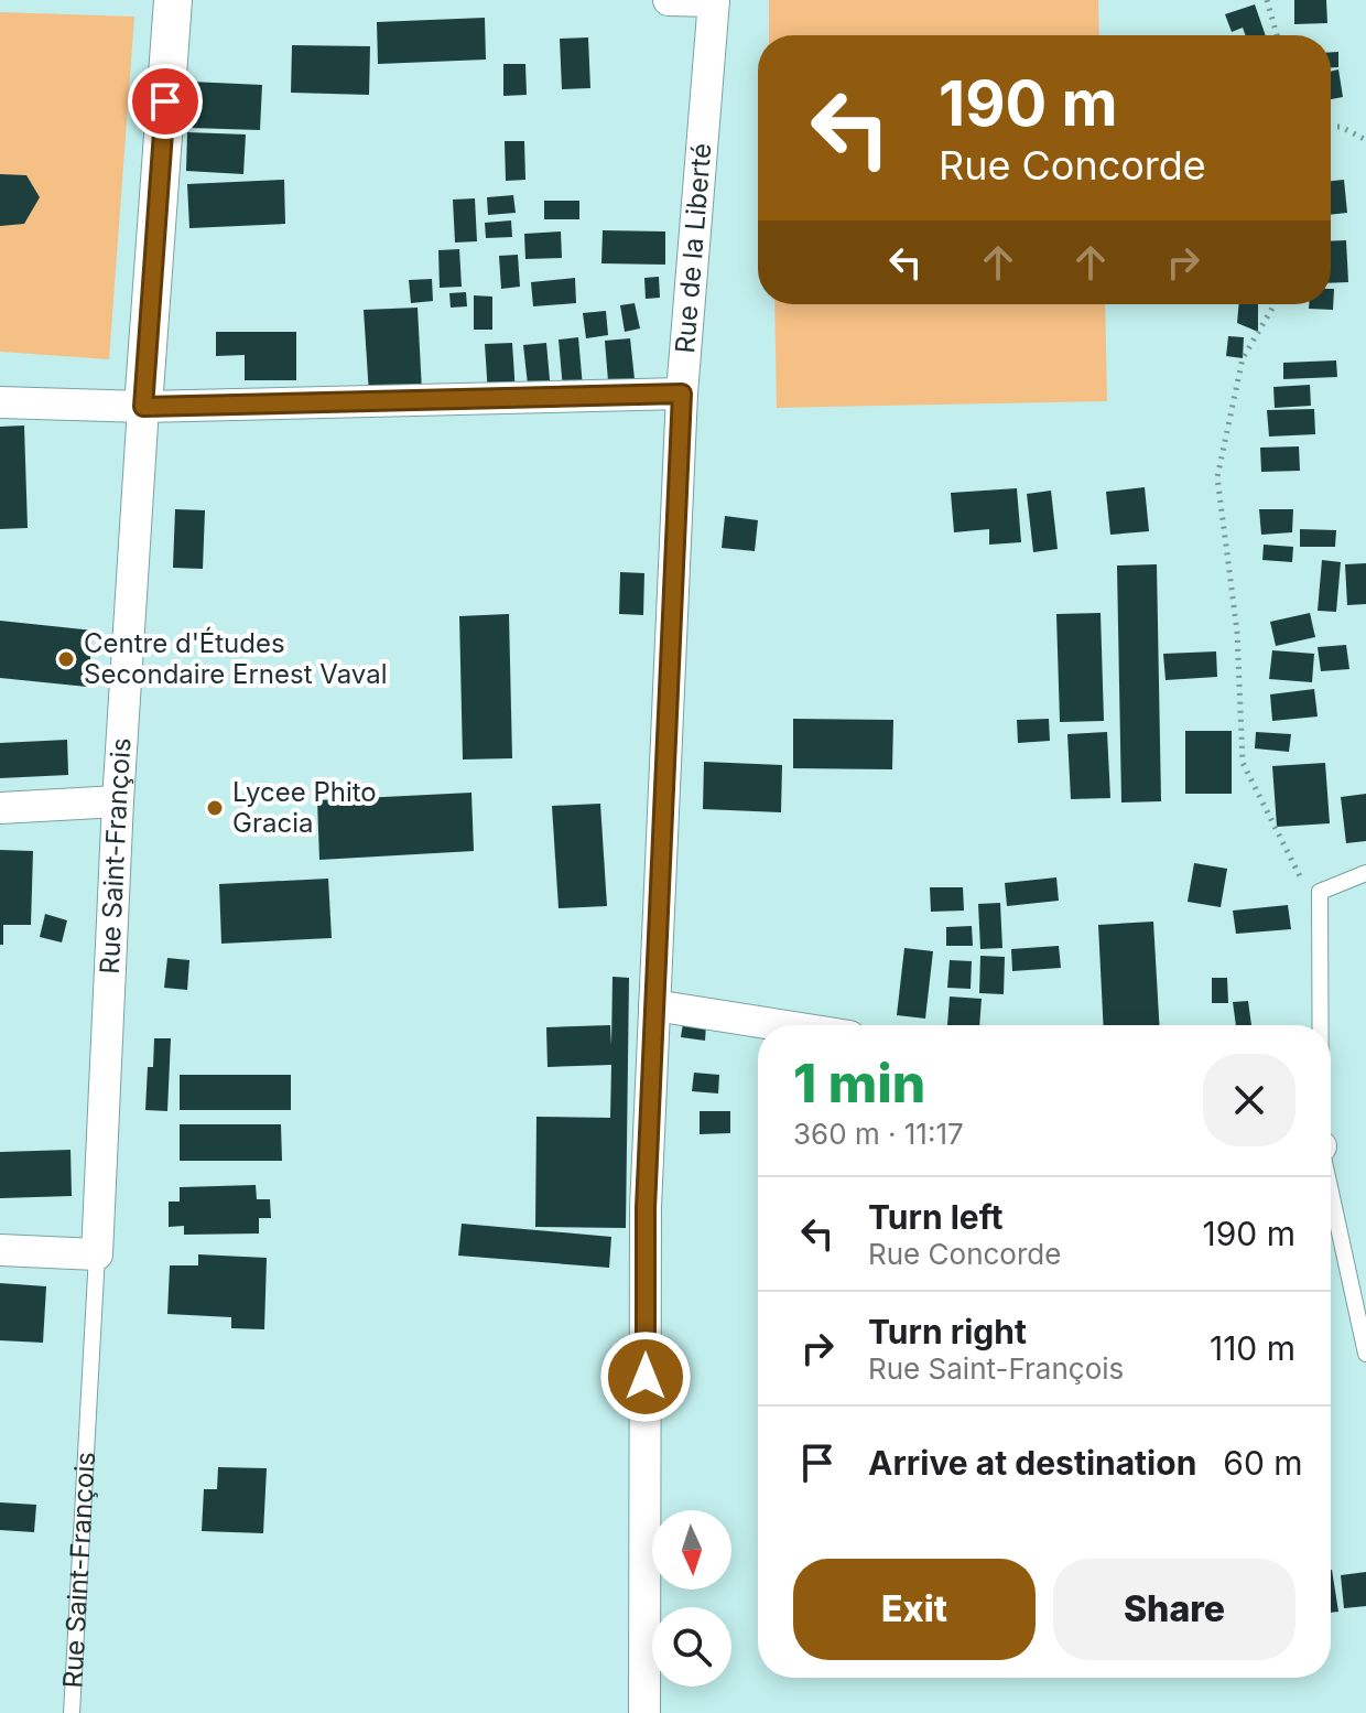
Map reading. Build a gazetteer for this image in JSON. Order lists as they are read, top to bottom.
{
  "streets": {
    "street": ["Rue de la Liberté", "Rue Saint-François"]
  },
  "places": ["Centre d'Études Secondaire Ernest Vaval", "Lycee Phito Gracia"],
  "north": "bottom",
  "page": {
    "turn": ["190 m", "Rue Concorde"],
    "heading": ["1 min", "360 m · 11:17"],
    "list": [
      {
        "name": "Turn left",
        "note": "Rue Concorde",
        "value": "190 m"
      },
      {
        "name": "Turn right",
        "note": "Rue Saint-François",
        "value": "110 m"
      },
      {
        "name": "Arrive at destination",
        "value": "60 m"
      }
    ],
    "buttons": ["Exit", "Share"]
  }
}
